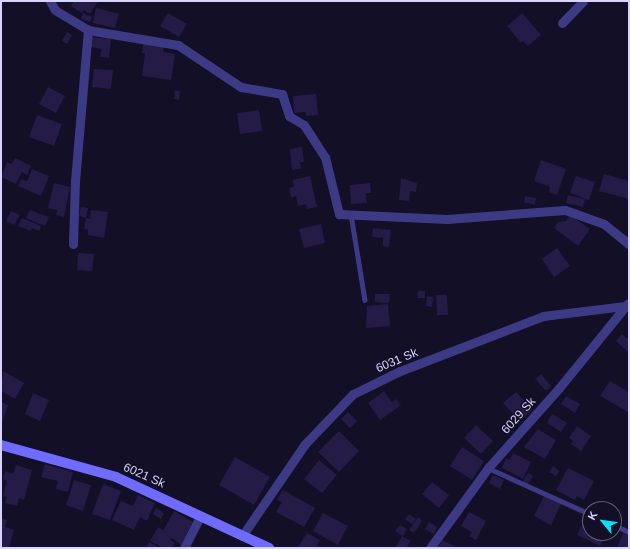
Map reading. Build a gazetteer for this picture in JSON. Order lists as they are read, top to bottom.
{
  "streets": {
    "street": ["6031 Sk", "6029 Sk", "6021 Sk"]
  },
  "crossings": [
    ["6031 Sk", "6029 Sk"],
    ["6031 Sk", "6021 Sk"]
  ],
  "north": "top left"
}
